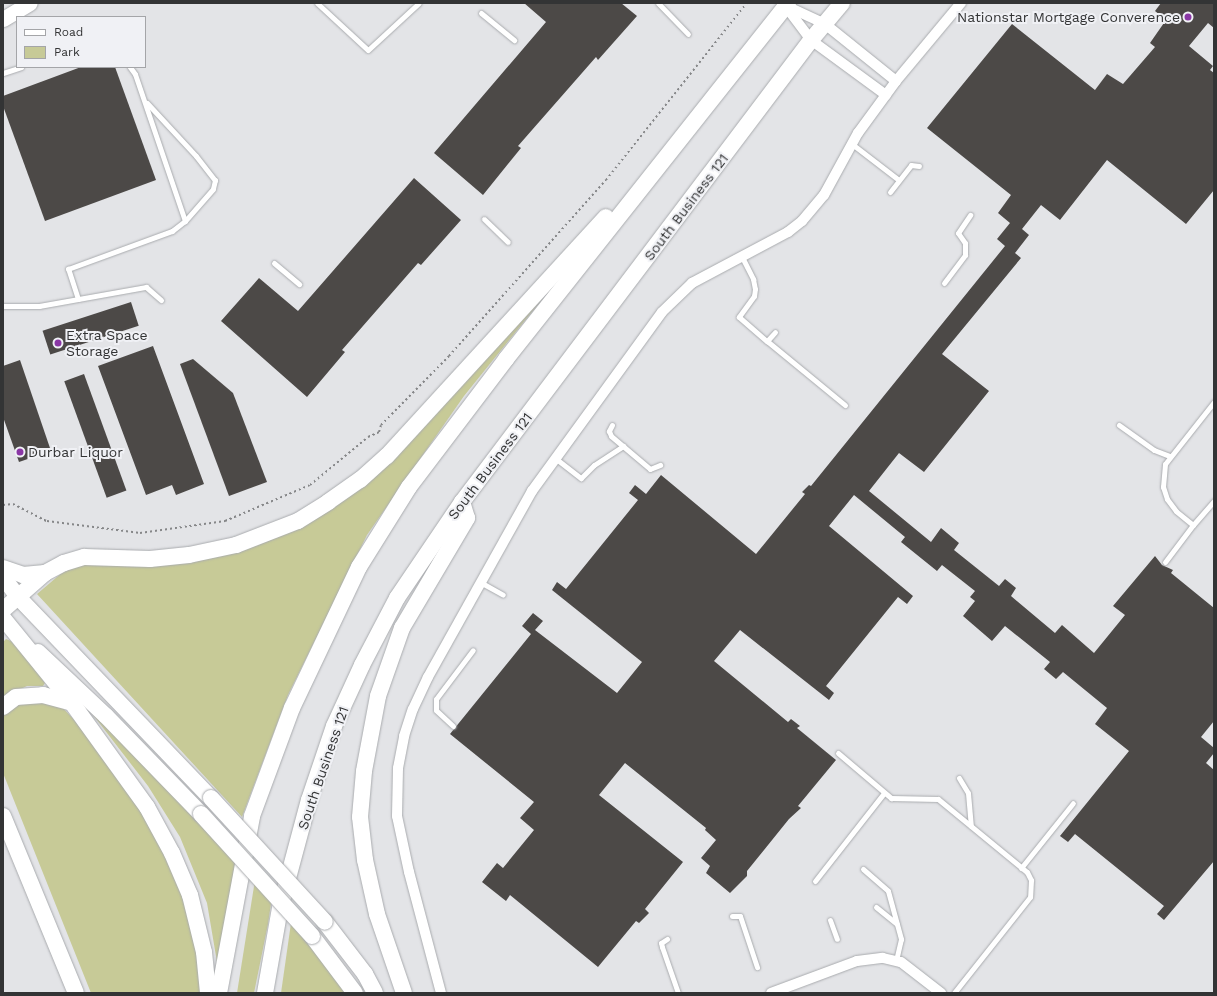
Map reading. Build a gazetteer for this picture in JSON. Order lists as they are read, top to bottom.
{
  "streets": {
    "main road": ["South Business 121"]
  },
  "places": ["Nationstar Mortgage Converence", "Extra Space Storage", "Durbar Liquor"],
  "legend": ["Road", "Park"]
}
